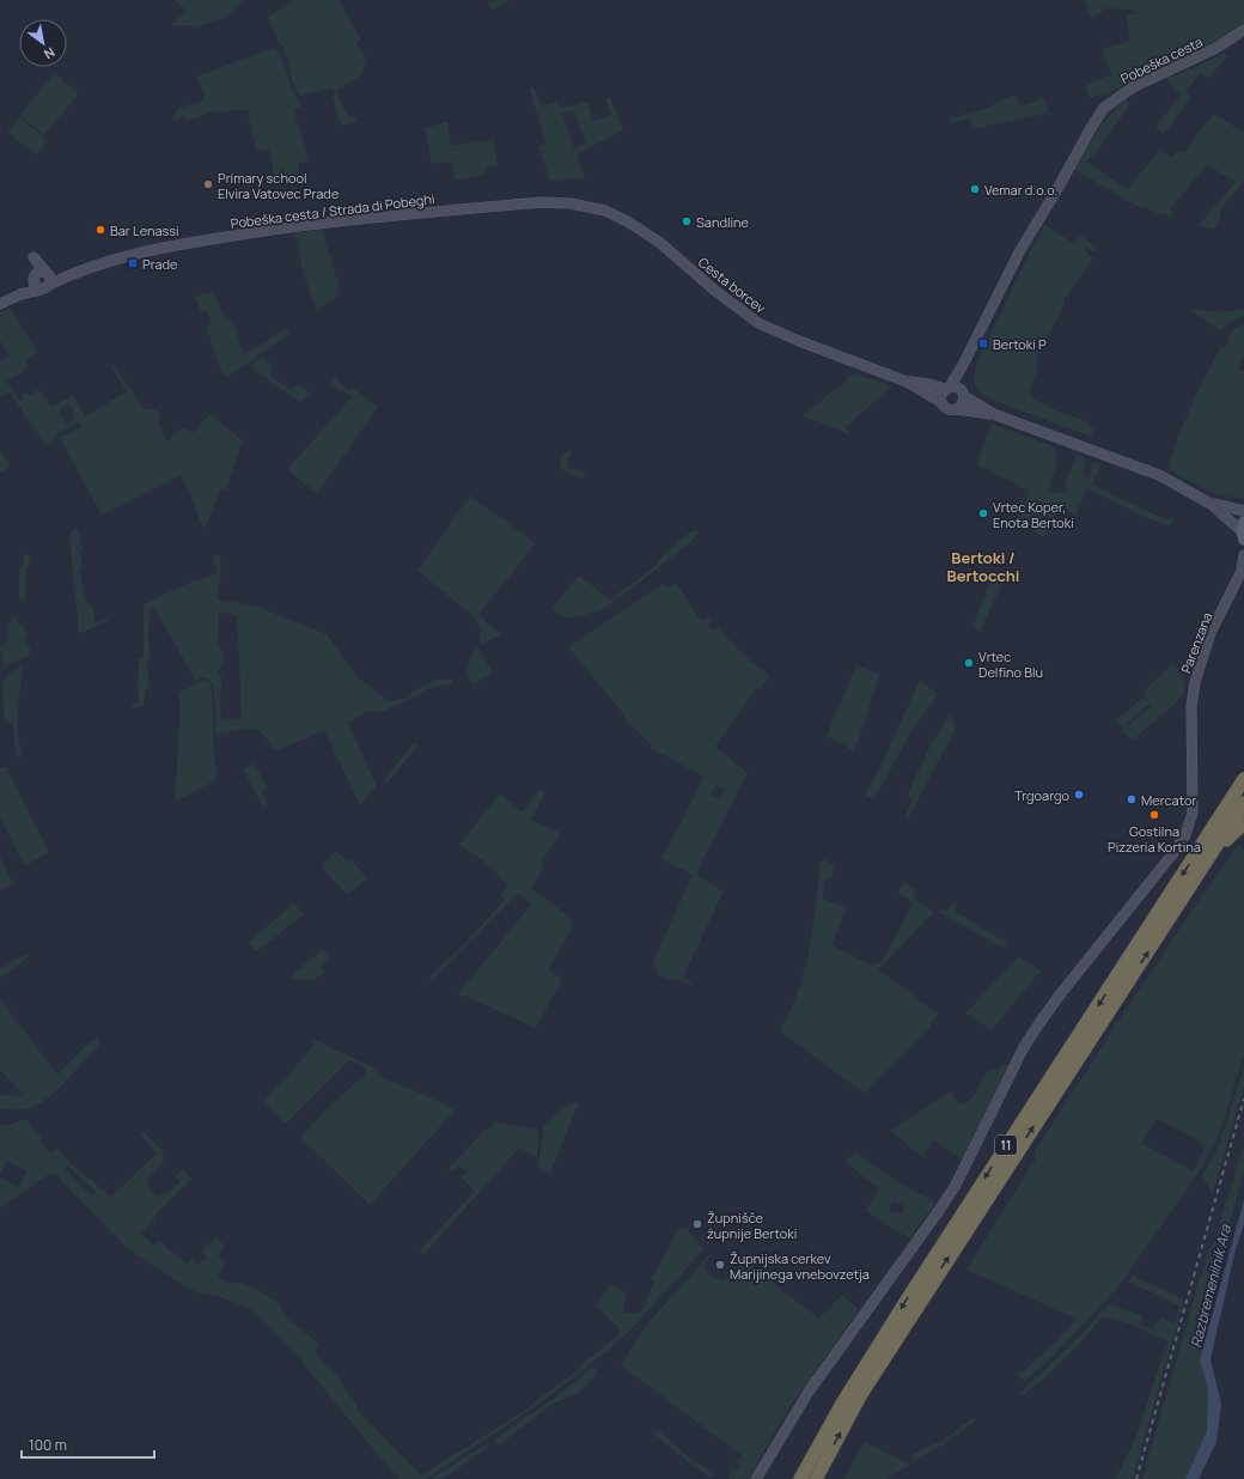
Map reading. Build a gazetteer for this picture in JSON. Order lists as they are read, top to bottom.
{
  "streets": {
    "highway": ["11"],
    "street": [
      "Pobeška cesta",
      "Pobeška cesta / Strada di Pobeghi",
      "Cesta borcev",
      "Parenzana"
    ]
  },
  "crossings": [
    ["Pobeška cesta / Strada di Pobeghi", "Cesta borcev"]
  ],
  "districts": ["Bertoki / Bertocchi"],
  "water": ["Razbremenilnik Ara"],
  "places": {
    "other": [
      "Primary school Elvira Vatovec Prade",
      "Vemar d.o.o.",
      "Sandline",
      "Bar Lenassi",
      "Vrtec Koper, Enota Bertoki",
      "Vrtec Delfino Blu",
      "Trgoargo",
      "Mercator",
      "Gostilna Pizzeria Kortina",
      "Župnišče župnije Bertoki",
      "Župnijska cerkev Marijinega vnebovzetja"
    ],
    "transit": ["Prade", "Bertoki P"]
  },
  "scale_bar": "100 m",
  "north": "bottom right"
}
